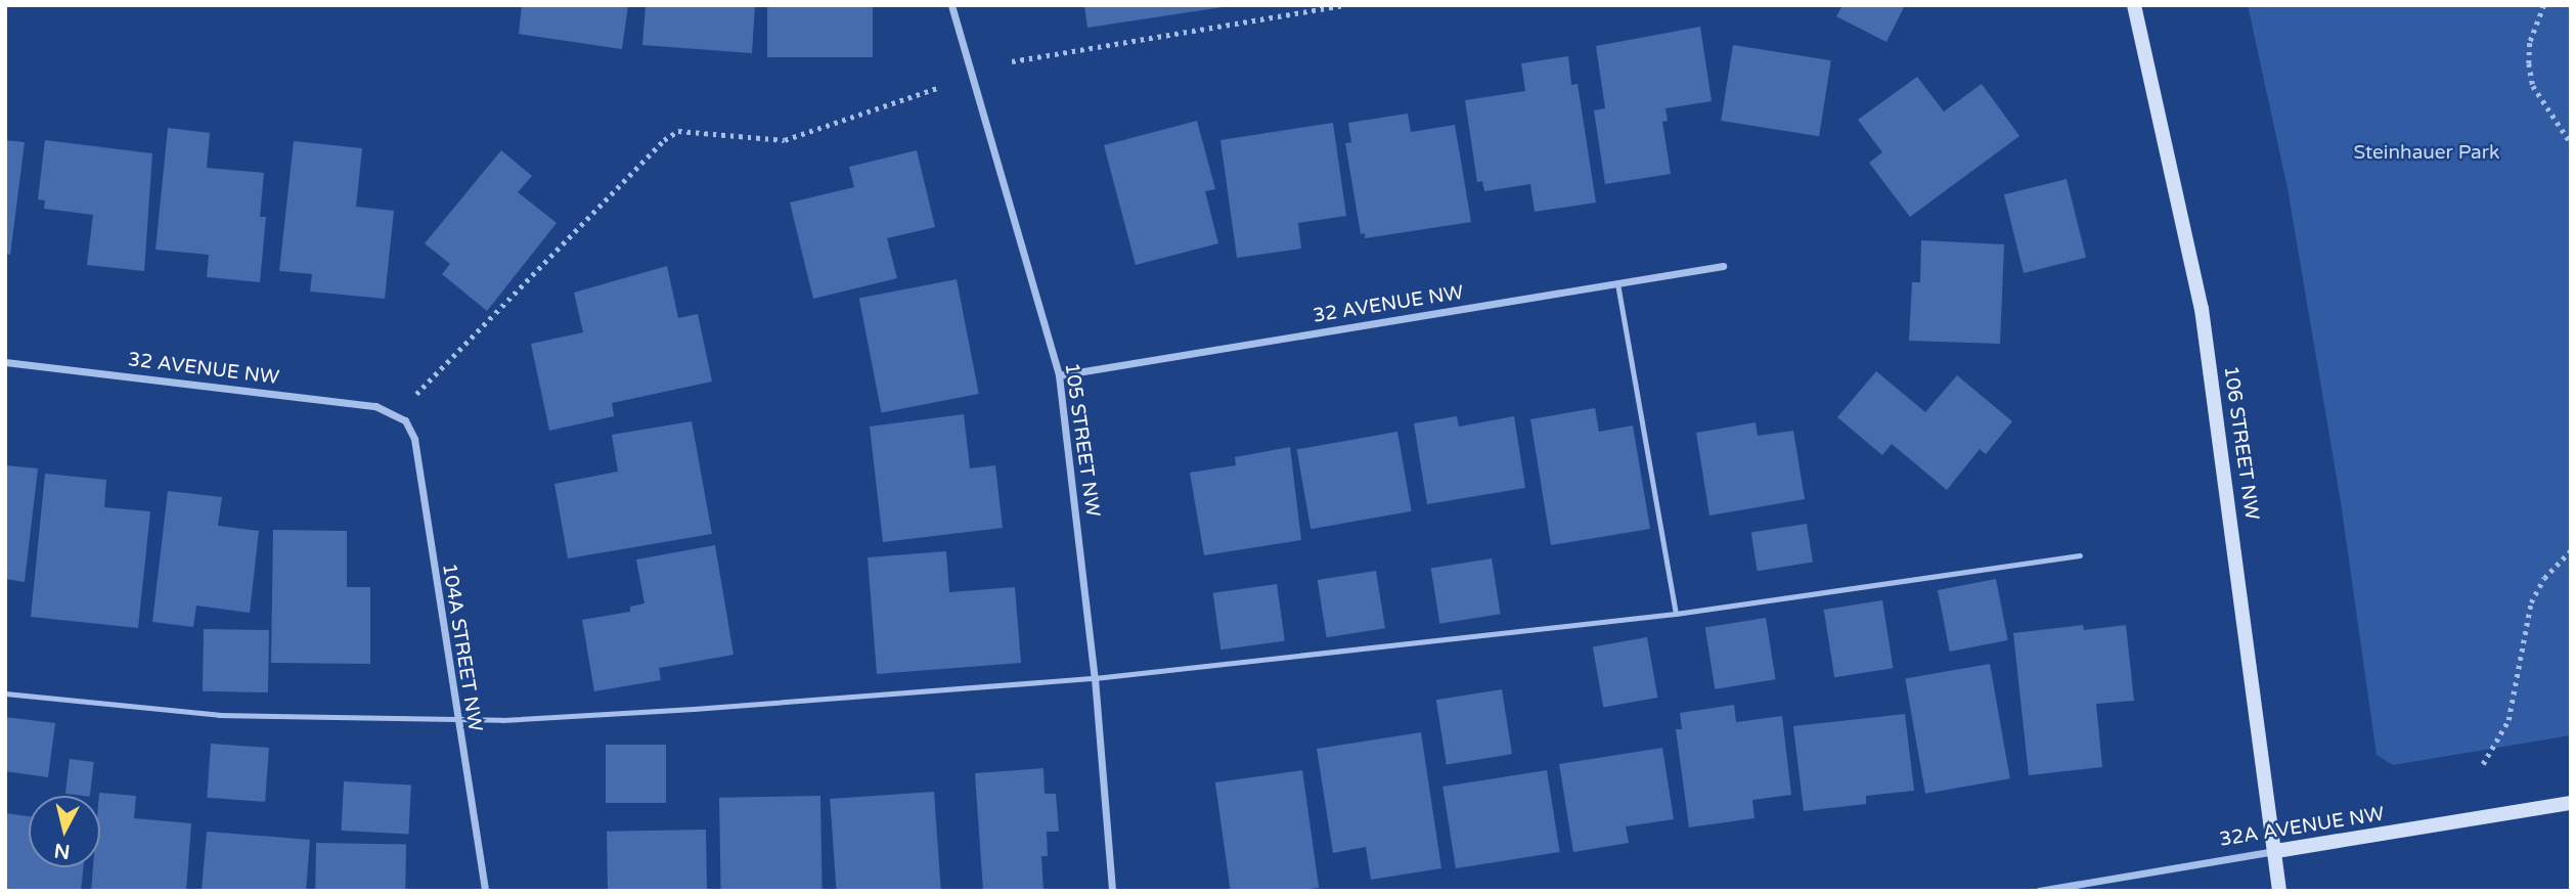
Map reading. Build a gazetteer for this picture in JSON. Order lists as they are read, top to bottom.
{
  "streets": {
    "street": [
      "32 AVENUE NW",
      "105 STREET NW",
      "106 STREET NW",
      "104A STREET NW",
      "32A AVENUE NW"
    ]
  },
  "crossings": [
    ["32 AVENUE NW", "105 STREET NW"],
    ["32 AVENUE NW", "104A STREET NW"],
    ["106 STREET NW", "32A AVENUE NW"]
  ],
  "parks": ["Steinhauer Park"],
  "north": "bottom"
}
